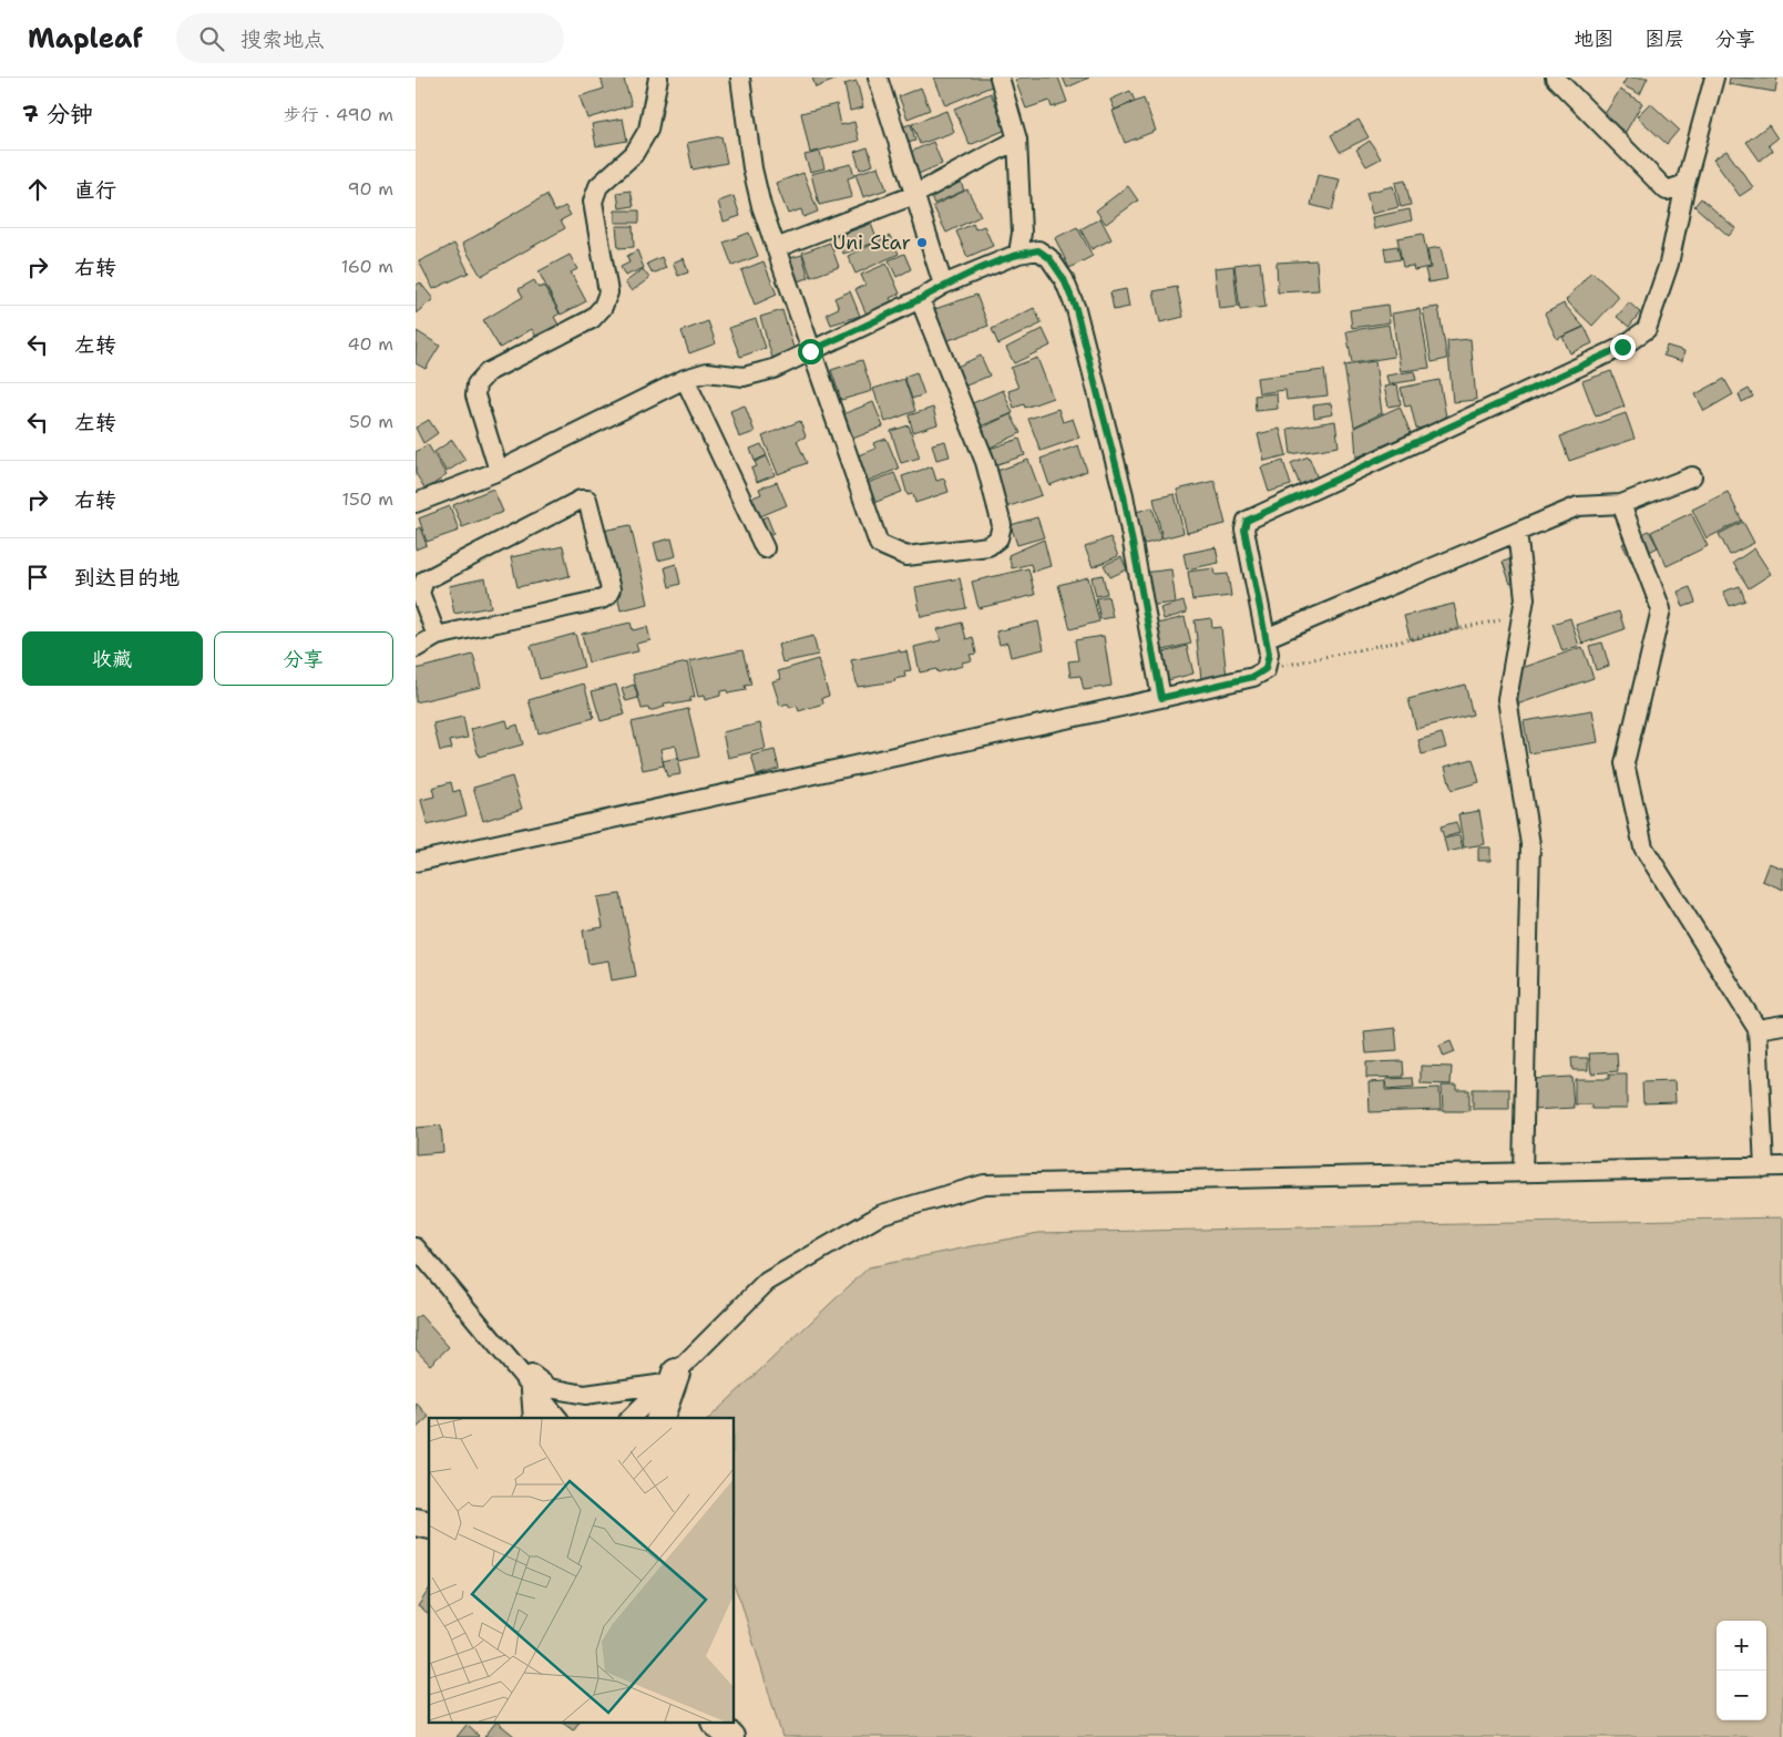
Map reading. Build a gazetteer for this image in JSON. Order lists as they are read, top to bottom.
{
  "places": ["Uni Star"],
  "page": {
    "header": "Mapleaf",
    "search": "搜索地点",
    "nav": ["地图", "图层", "分享"],
    "heading": ["7 分钟", "步行 · 490 m"],
    "list": [
      ["直行", "90 m"],
      ["右转", "160 m"],
      ["左转", "40 m"],
      ["左转", "50 m"],
      ["右转", "150 m"],
      "到达目的地"
    ],
    "buttons": ["收藏", "分享"],
    "map_buttons": ["+", "−"]
  }
}
